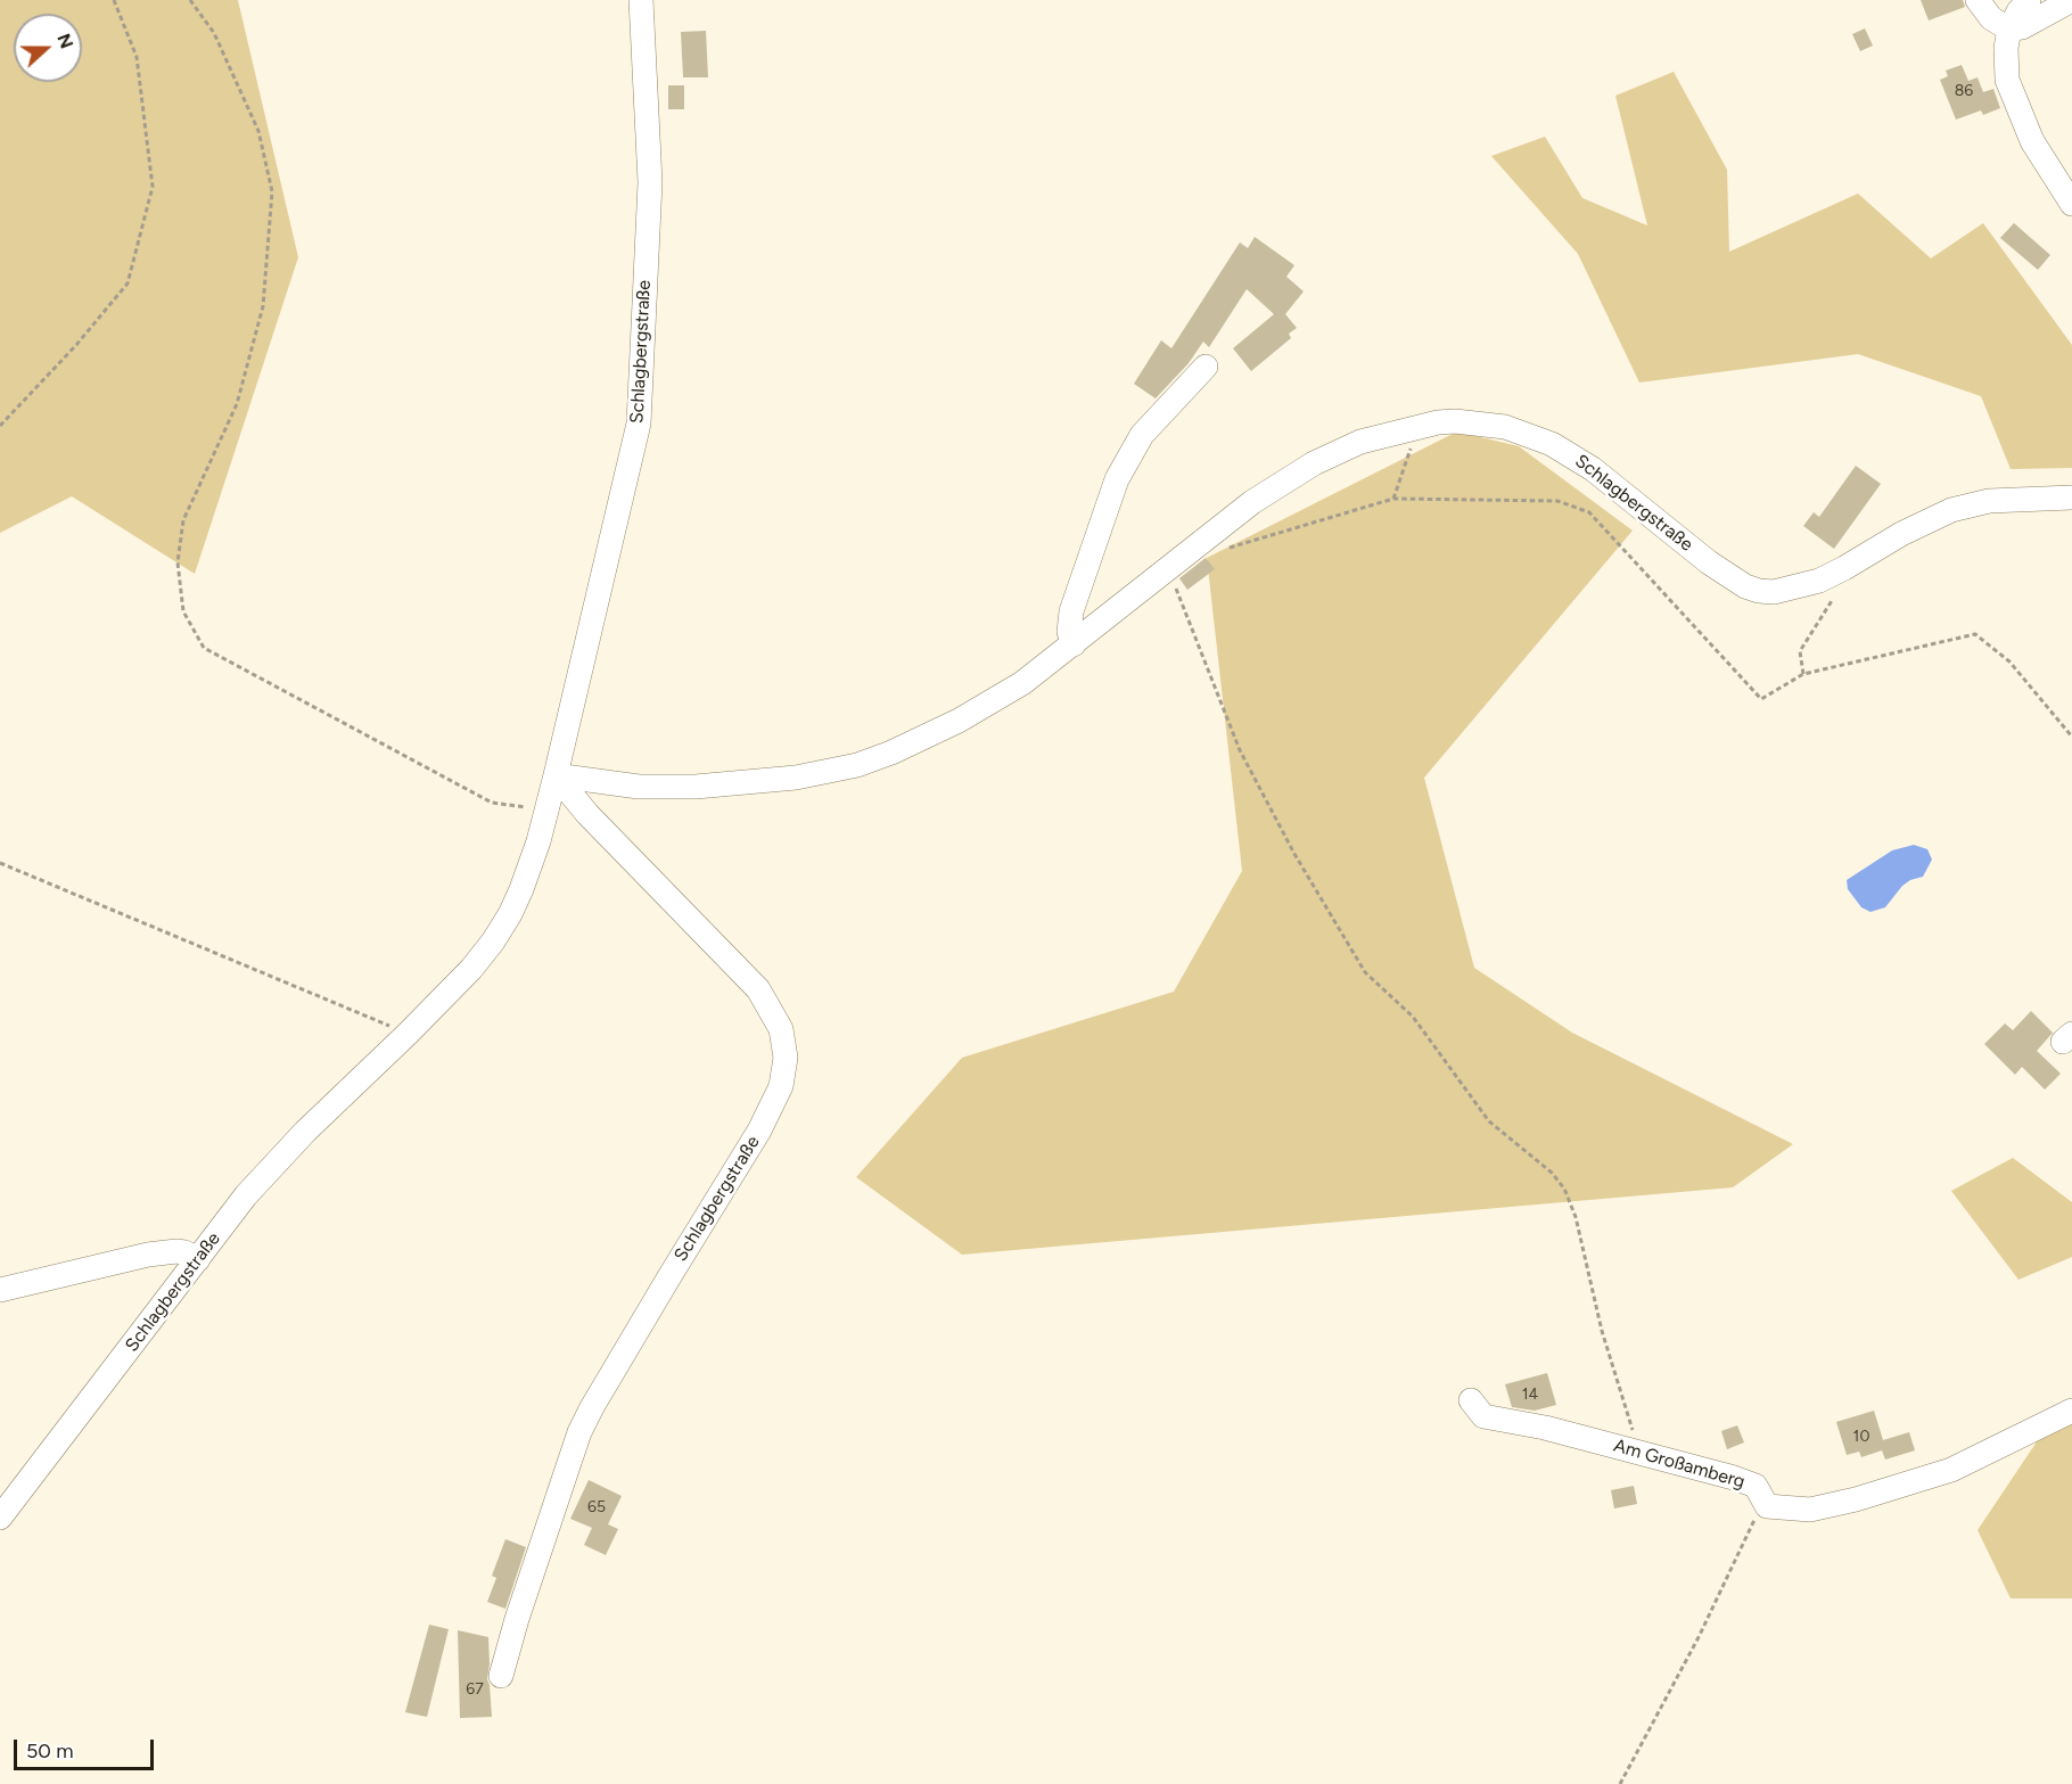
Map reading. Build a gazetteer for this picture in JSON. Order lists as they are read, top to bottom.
{
  "streets": {
    "street": ["Schlagbergstraße", "Am Großamberg"]
  },
  "house_numbers": [
    "86",
    "14",
    "10",
    "65",
    "67"
  ],
  "scale_bar": "50 m",
  "north": "right"
}
